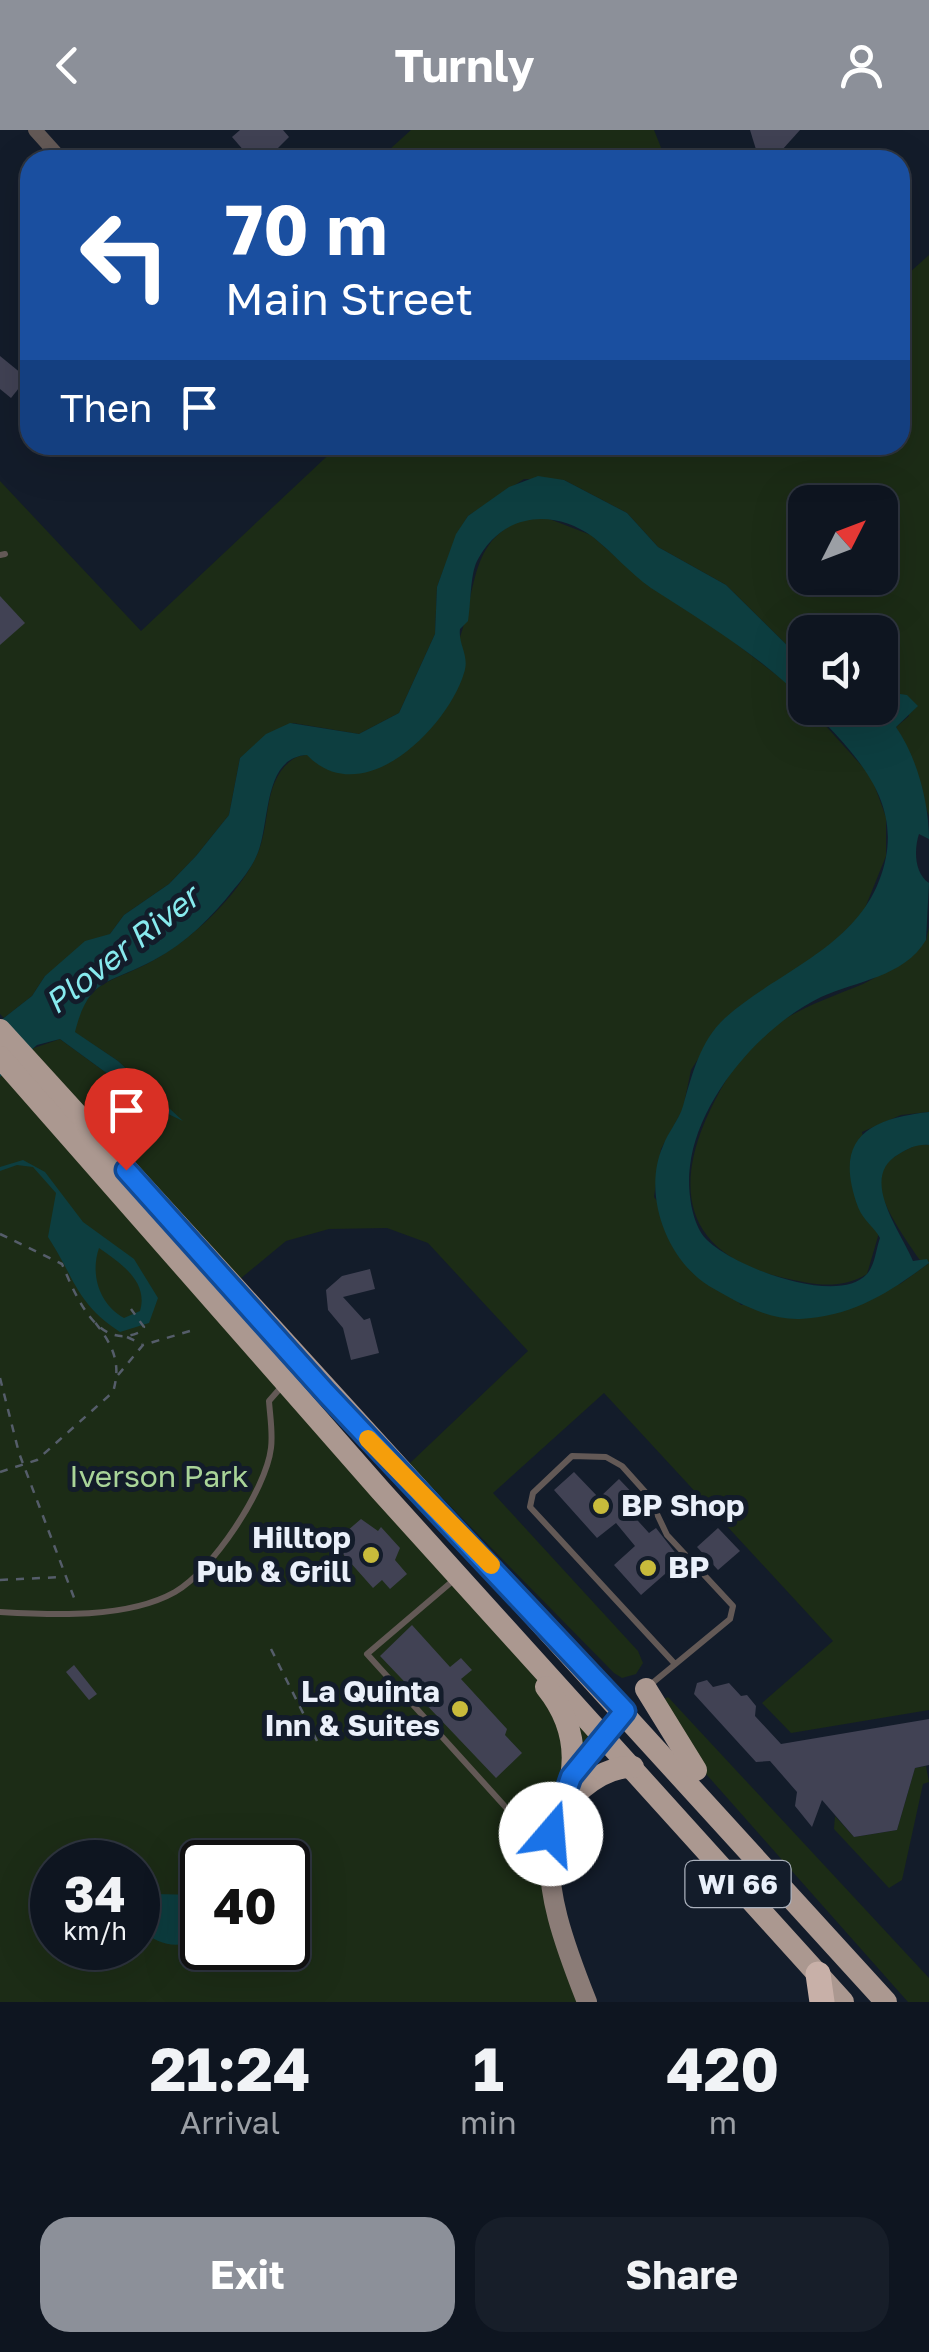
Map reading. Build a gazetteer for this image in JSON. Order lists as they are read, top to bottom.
{
  "streets": {
    "main road": ["WI 66"]
  },
  "water": ["Plover River"],
  "parks": ["Iverson Park"],
  "places": [
    "BP Shop",
    "Hilltop Pub & Grill",
    "BP",
    "La Quinta Inn & Suites"
  ],
  "north": "top right",
  "page": {
    "header": "Turnly",
    "turn": ["70 m", "Main Street"],
    "then": "Then",
    "speed": "34 km/h",
    "limit": "40",
    "eta": [
      "21:24",
      "Arrival",
      "1",
      "min",
      "420",
      "m"
    ],
    "buttons": ["Exit", "Share"]
  }
}
